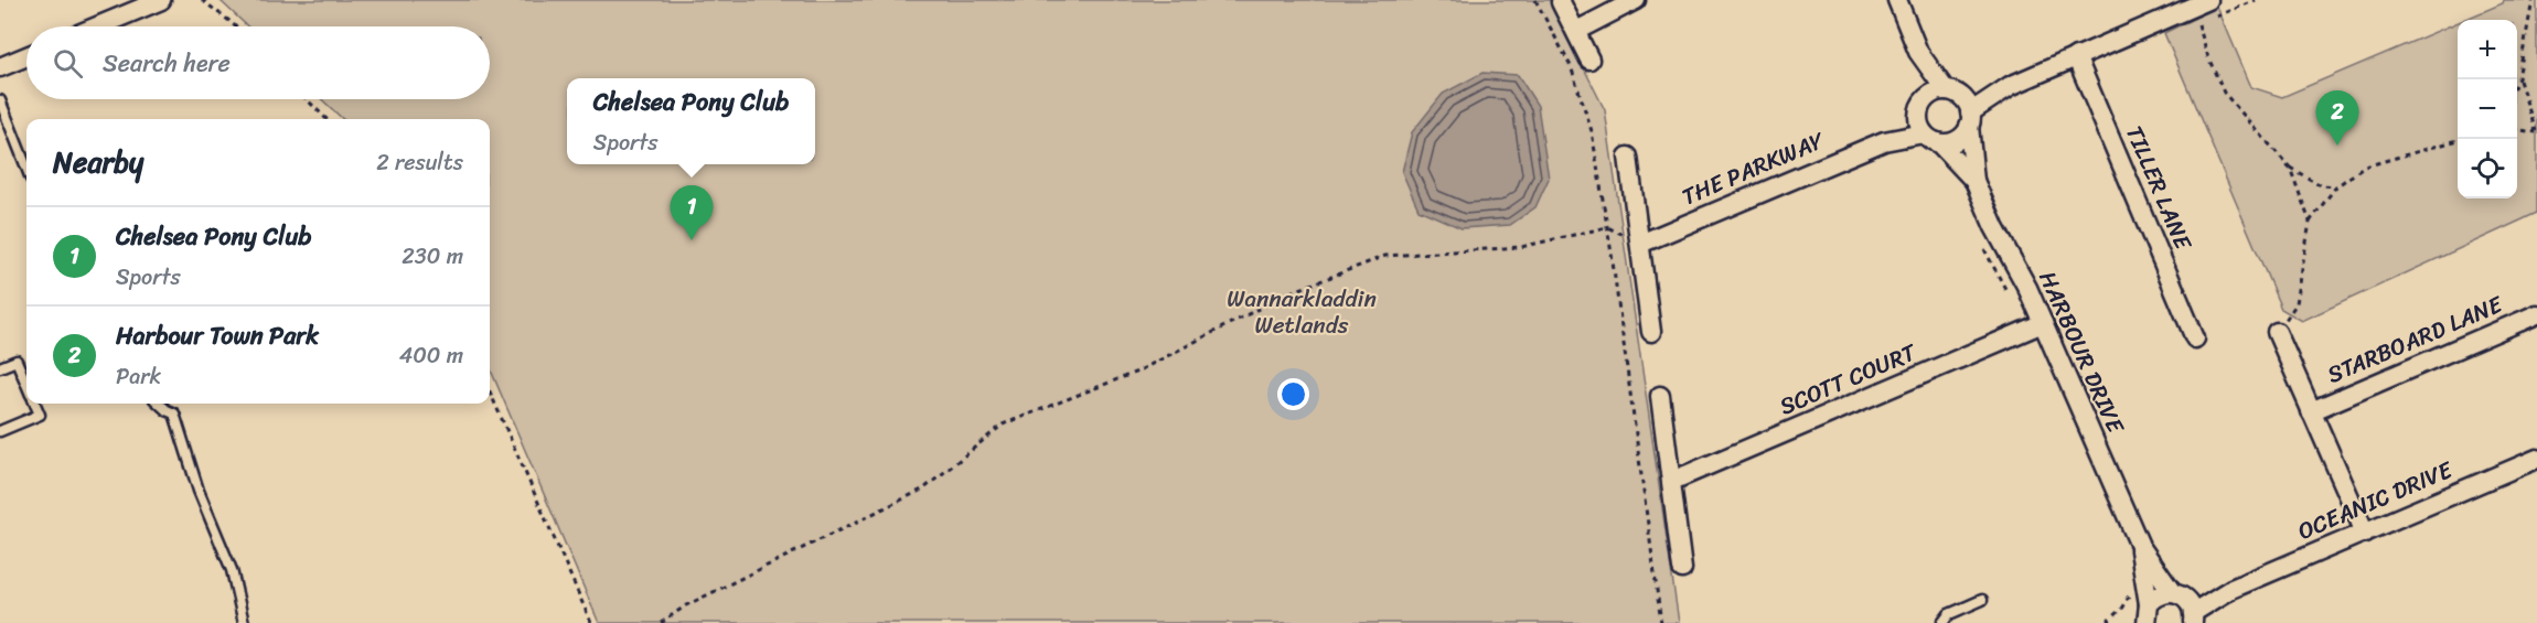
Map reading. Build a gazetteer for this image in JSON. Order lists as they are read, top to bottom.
{
  "streets": {
    "street": [
      "THE PARKWAY",
      "TILLER LANE",
      "STARBOARD LANE",
      "HARBOUR DRIVE",
      "SCOTT COURT",
      "OCEANIC DRIVE"
    ]
  },
  "crossings": [
    ["THE PARKWAY", "TILLER LANE"],
    ["THE PARKWAY", "HARBOUR DRIVE"],
    ["HARBOUR DRIVE", "SCOTT COURT"],
    ["HARBOUR DRIVE", "OCEANIC DRIVE"]
  ],
  "parks": ["Wannarkladdin Wetlands"],
  "page": {
    "map_buttons": ["+", "−"],
    "search": "Search here",
    "popup": ["Chelsea Pony Club", "Sports"],
    "pins": ["2", "1"],
    "heading": ["Nearby", "2 results"],
    "list": [
      {
        "mark": "1",
        "name": "Chelsea Pony Club",
        "note": "Sports",
        "value": "230 m"
      },
      {
        "mark": "2",
        "name": "Harbour Town Park",
        "note": "Park",
        "value": "400 m"
      }
    ]
  }
}
